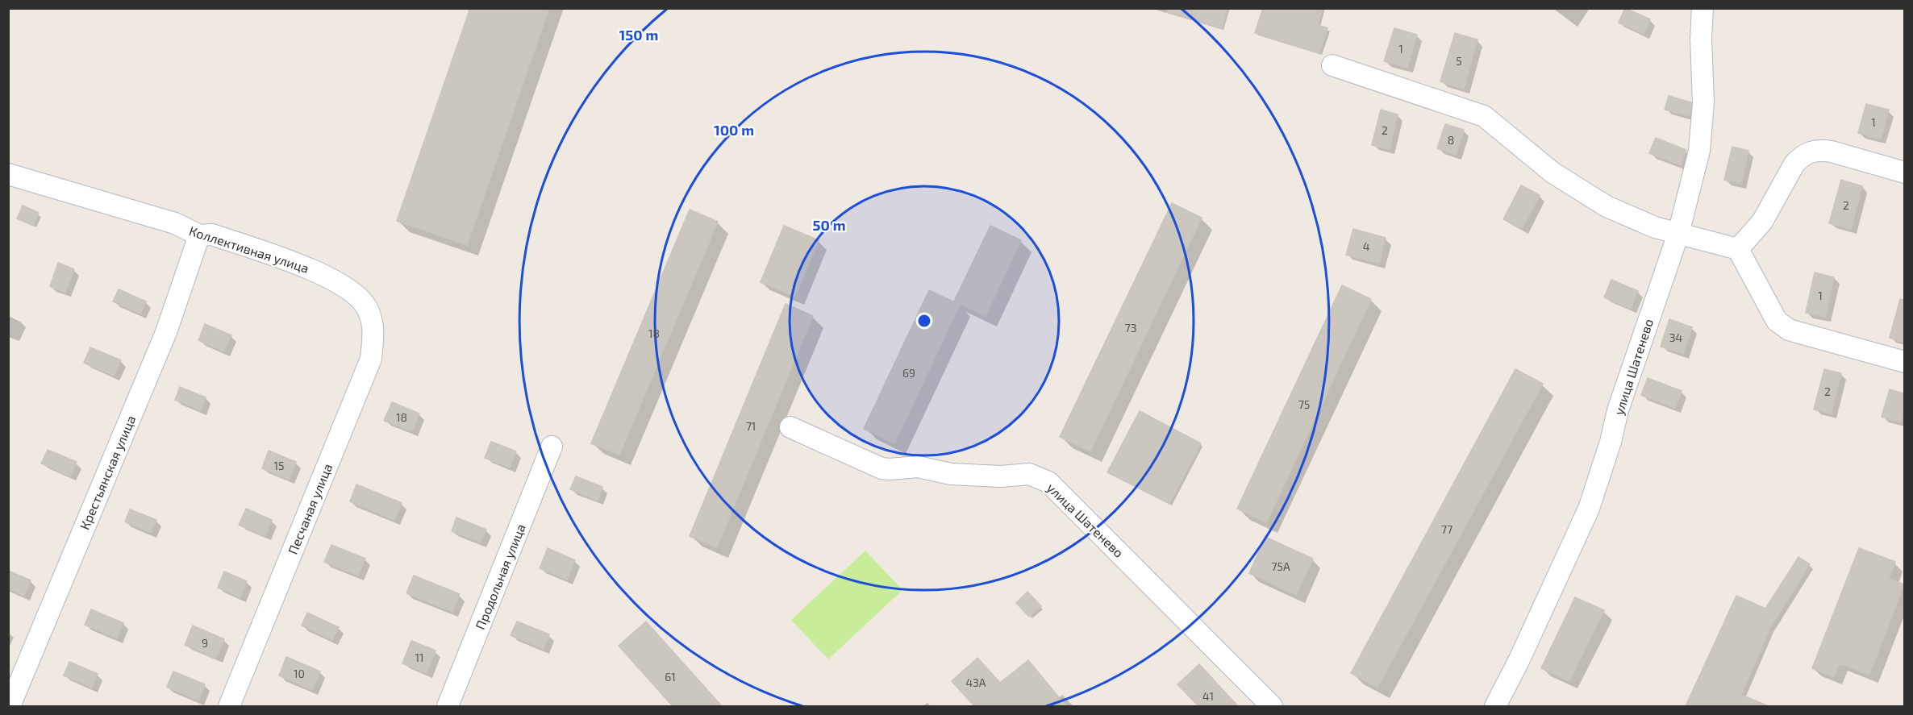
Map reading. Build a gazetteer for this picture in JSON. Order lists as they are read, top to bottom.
{
  "streets": {
    "street": [
      "Коллективная улица",
      "улица Шатенево",
      "Крестьянская улица",
      "Песчаная улица",
      "Продольная улица"
    ]
  },
  "crossings": [
    ["Коллективная улица", "Крестьянская улица"],
    ["Коллективная улица", "Песчаная улица"]
  ],
  "house_numbers": [
    "1",
    "5",
    "1",
    "2",
    "8",
    "2",
    "4",
    "1",
    "73",
    "18",
    "34",
    "69",
    "2",
    "75",
    "18",
    "71",
    "15",
    "77",
    "75А",
    "9",
    "11",
    "10",
    "61",
    "43А",
    "41"
  ],
  "rings": ["150 m", "100 m", "50 m"]
}
